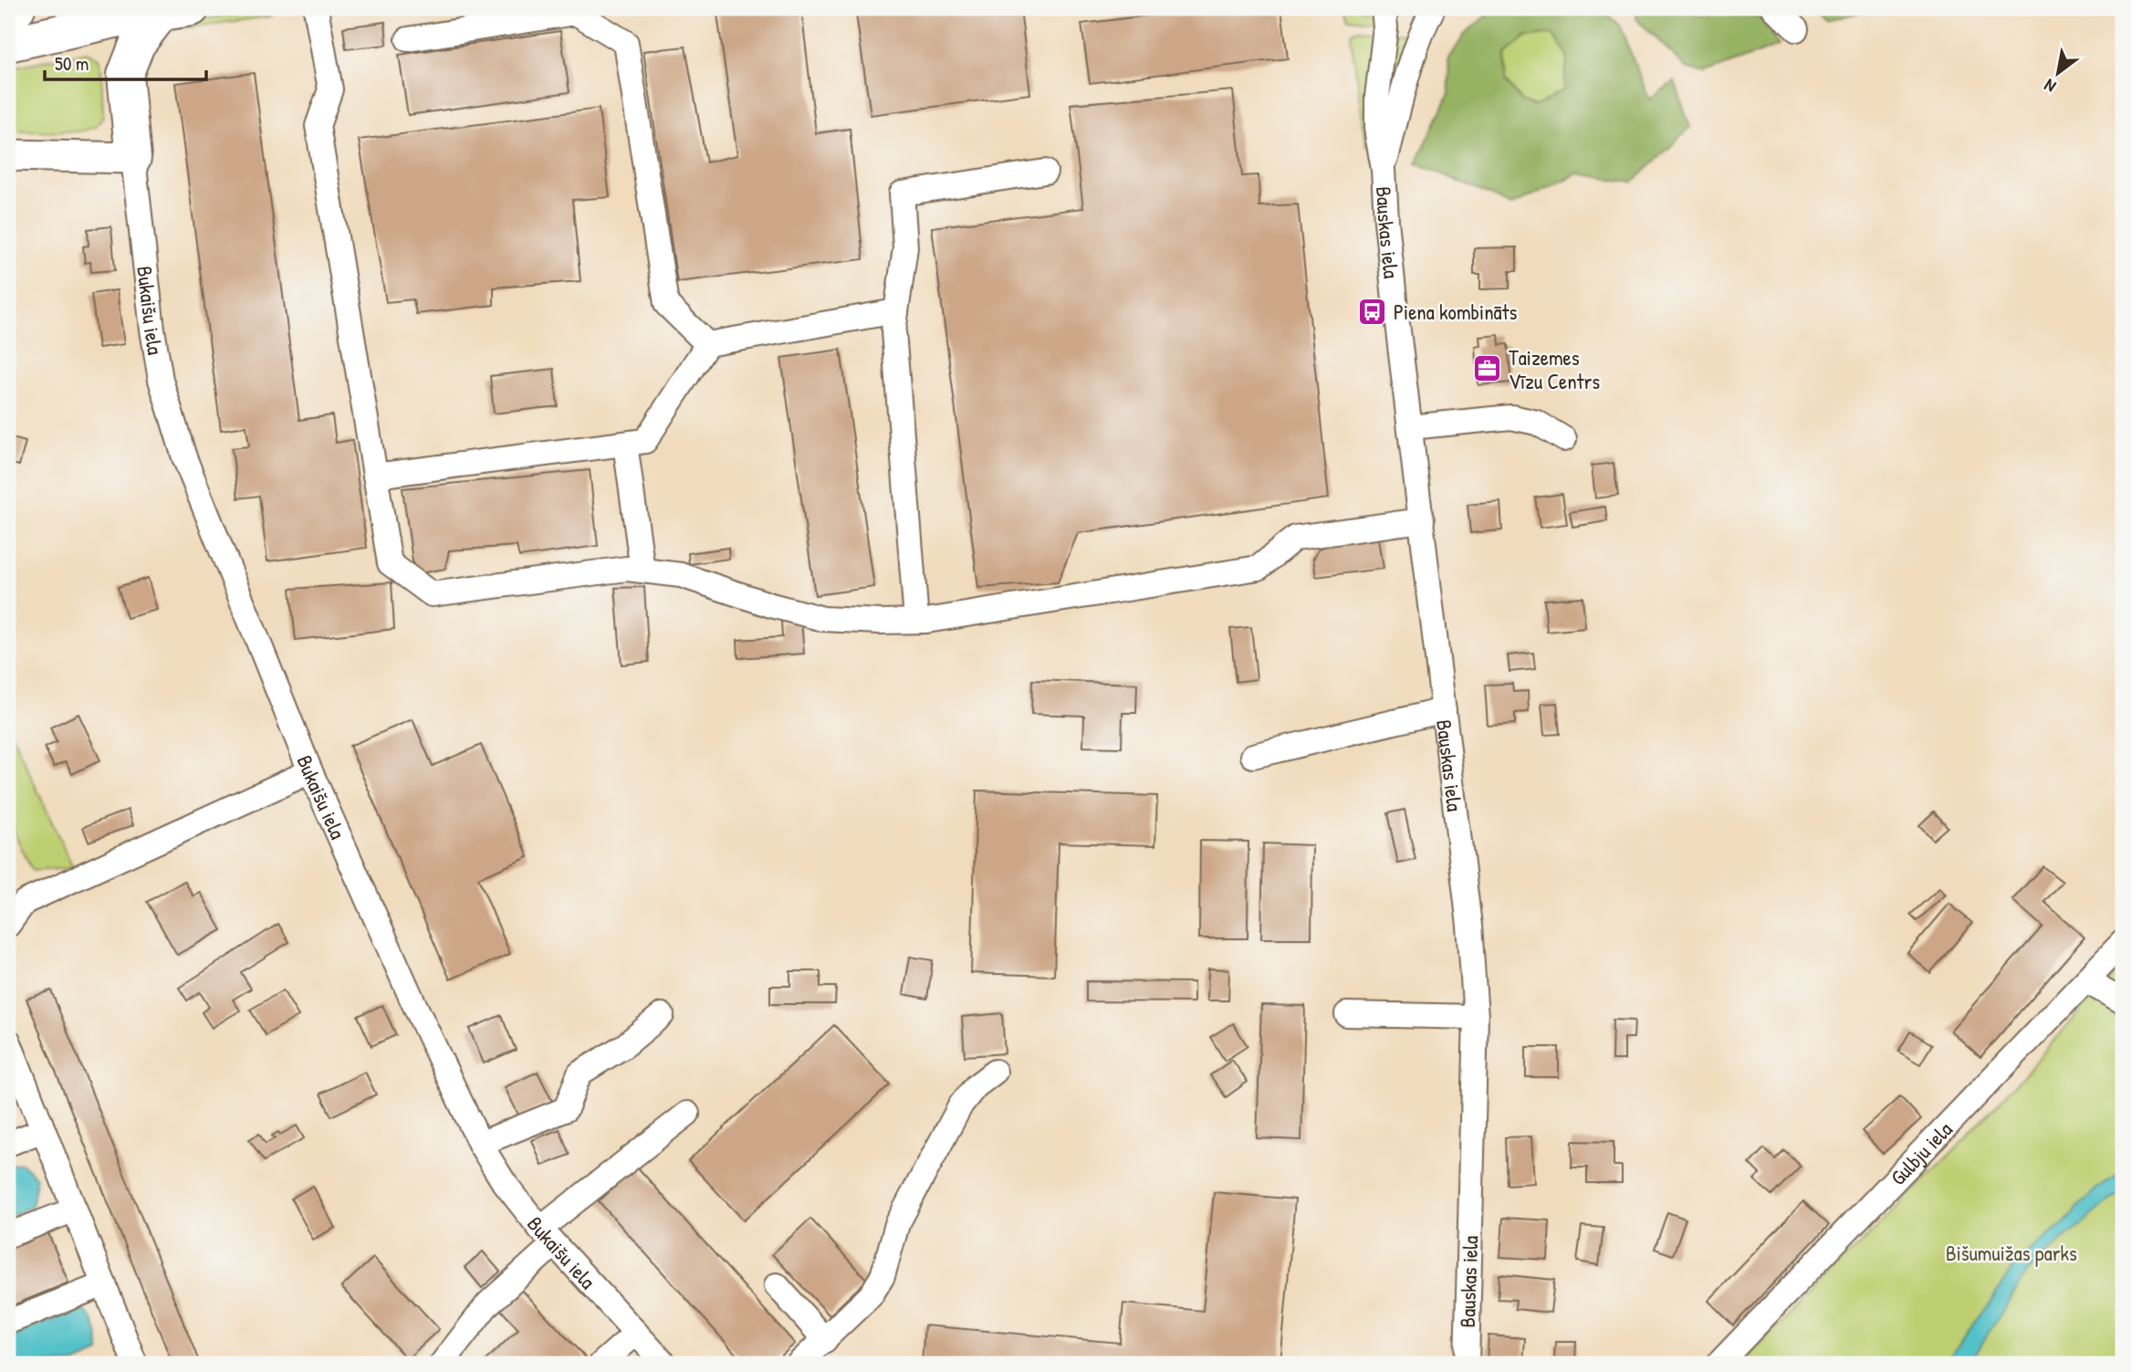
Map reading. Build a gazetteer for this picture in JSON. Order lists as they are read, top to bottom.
{
  "streets": {
    "street": ["Bauskas iela", "Bukaišu iela", "Gulbju iela"]
  },
  "parks": ["Bišumuižas parks"],
  "places": {
    "bus stop": ["Piena kombināts"],
    "office": ["Taizemes Vīzu Centrs"]
  },
  "scale_bar": "50 m",
  "north": "bottom left"
}
